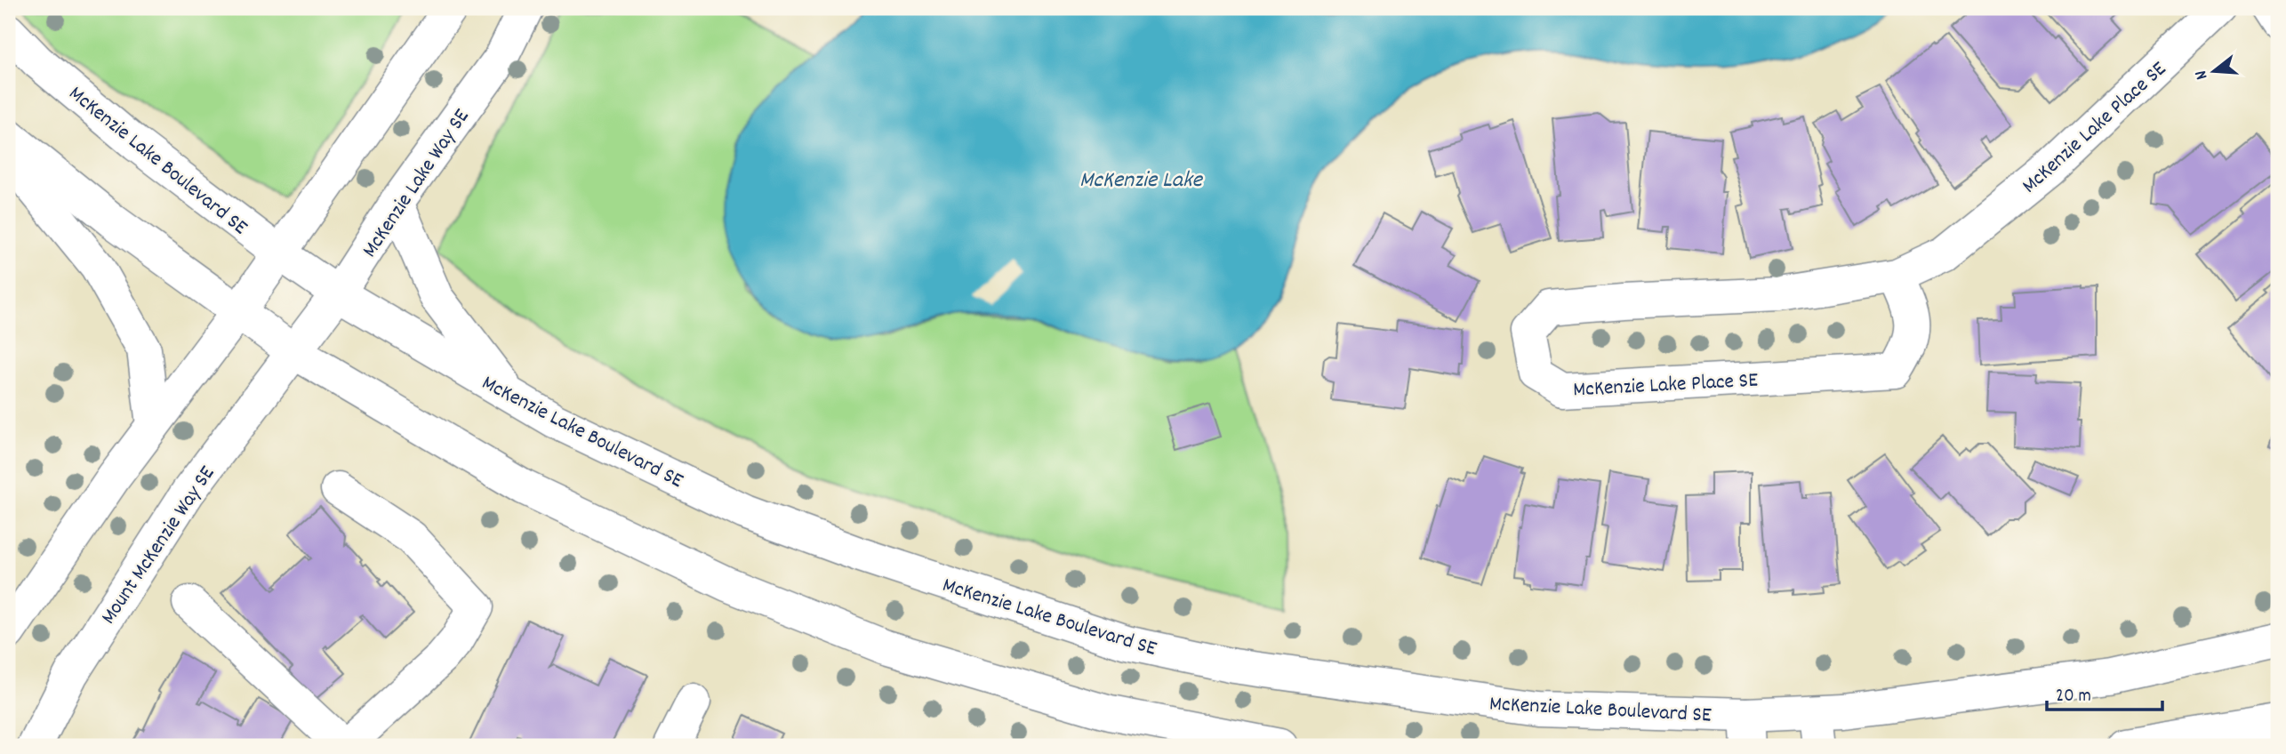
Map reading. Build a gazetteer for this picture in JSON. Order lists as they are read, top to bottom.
{
  "streets": {
    "main road": [
      "McKenzie Lake Place SE",
      "McKenzie Lake Boulevard SE",
      "McKenzie Lake Way SE",
      "Mount McKenzie Way SE"
    ]
  },
  "crossings": [
    ["McKenzie Lake Boulevard SE", "McKenzie Lake Way SE"],
    ["McKenzie Lake Way SE", "Mount McKenzie Way SE"]
  ],
  "water": ["McKenzie Lake"],
  "scale_bar": "20 m",
  "north": "left"
}
